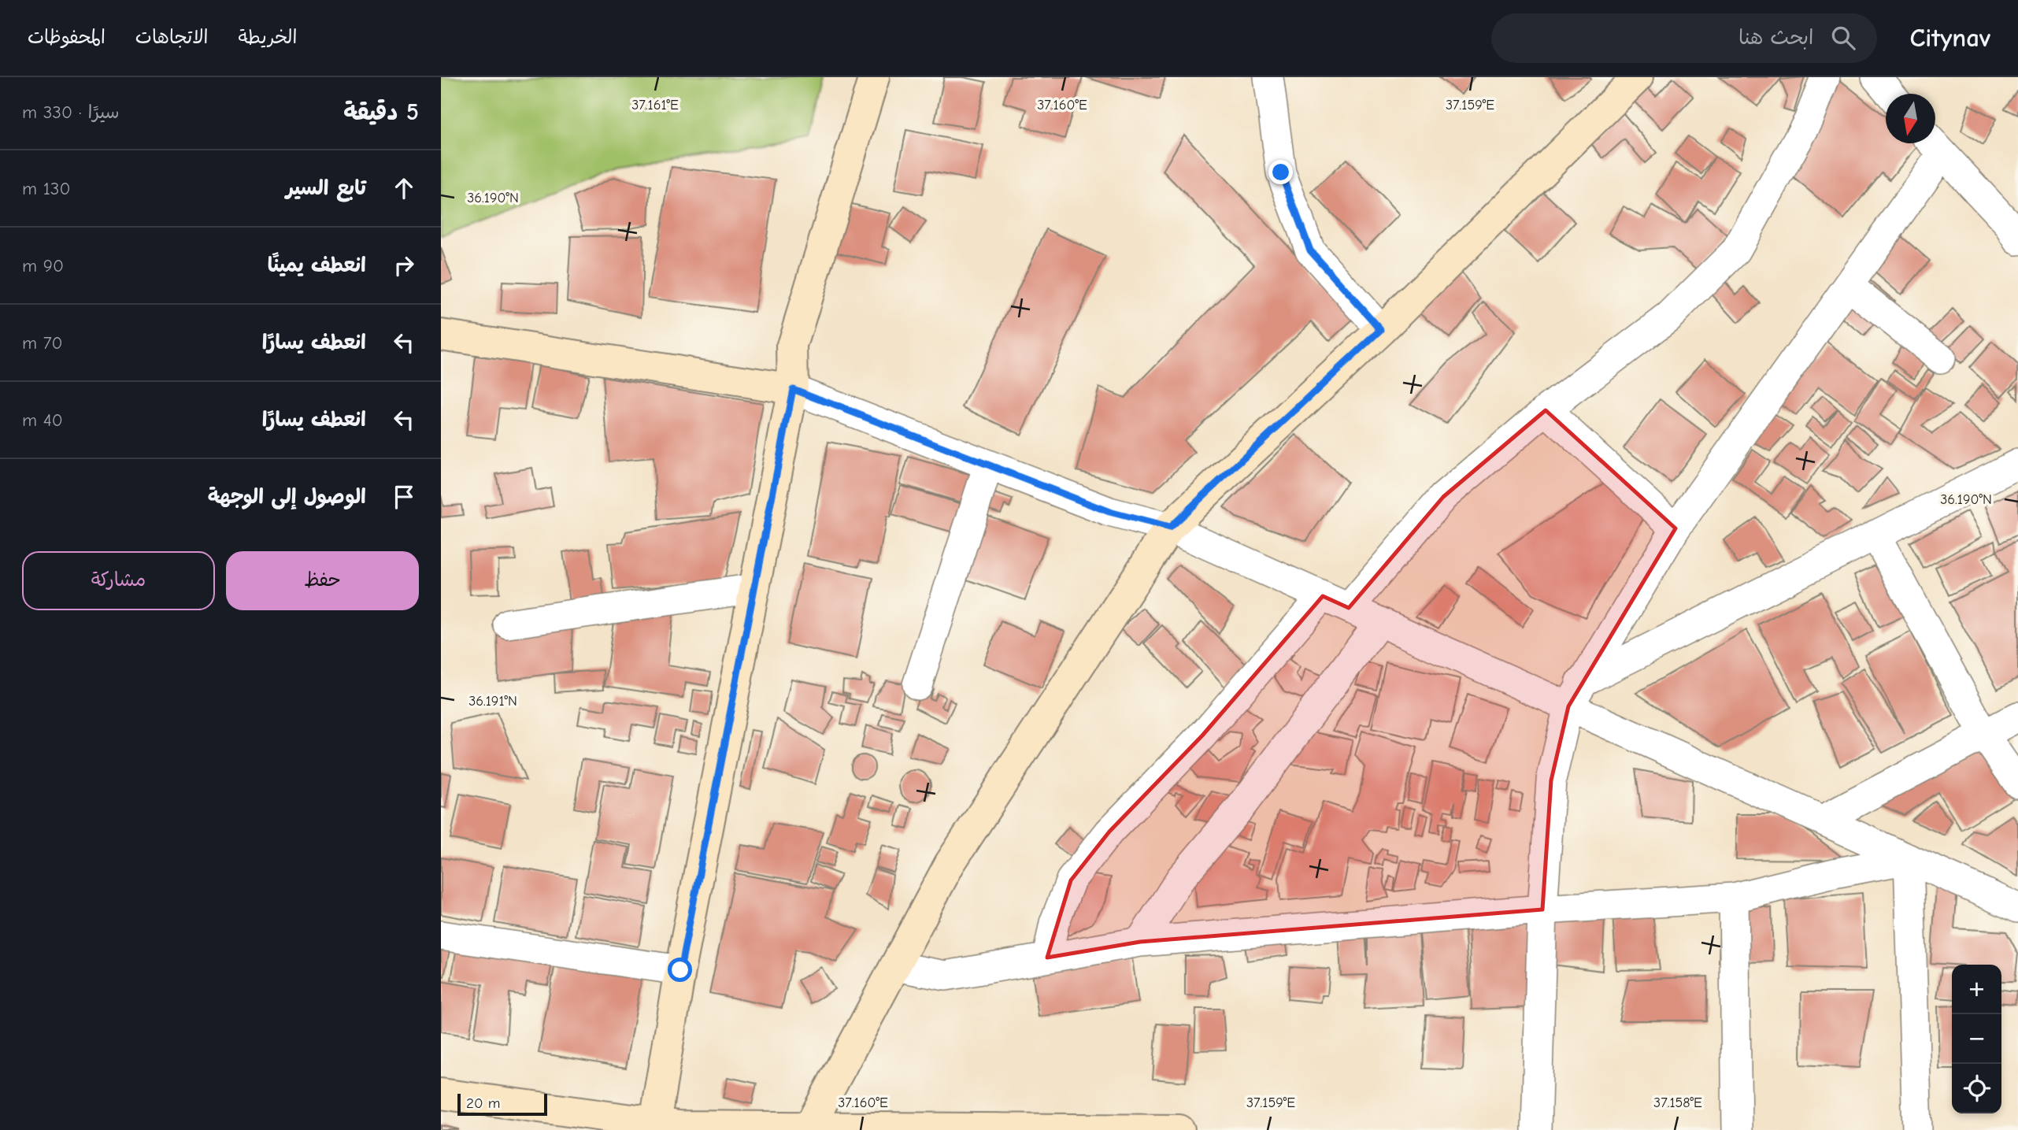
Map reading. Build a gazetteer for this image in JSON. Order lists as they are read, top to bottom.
{
  "scale_bar": "20 m",
  "north": "bottom",
  "page": {
    "header": "Citynav",
    "search": "ابحث هنا",
    "nav": ["الخريطة", "الاتجاهات", "المحفوظات"],
    "heading": ["5 دقيقة", "سيرًا · 330 m"],
    "list": [
      ["تابع السير", "130 m"],
      ["انعطف يمينًا", "90 m"],
      ["انعطف يسارًا", "70 m"],
      ["انعطف يسارًا", "40 m"],
      "الوصول إلى الوجهة"
    ],
    "buttons": ["حفظ", "مشاركة"],
    "map_buttons": ["+", "−"],
    "scale": "20 m"
  },
  "coordinates": [
    "37.161°E",
    "37.160°E",
    "37.159°E",
    "36.190°N",
    "36.191°N",
    "37.158°E"
  ]
}
